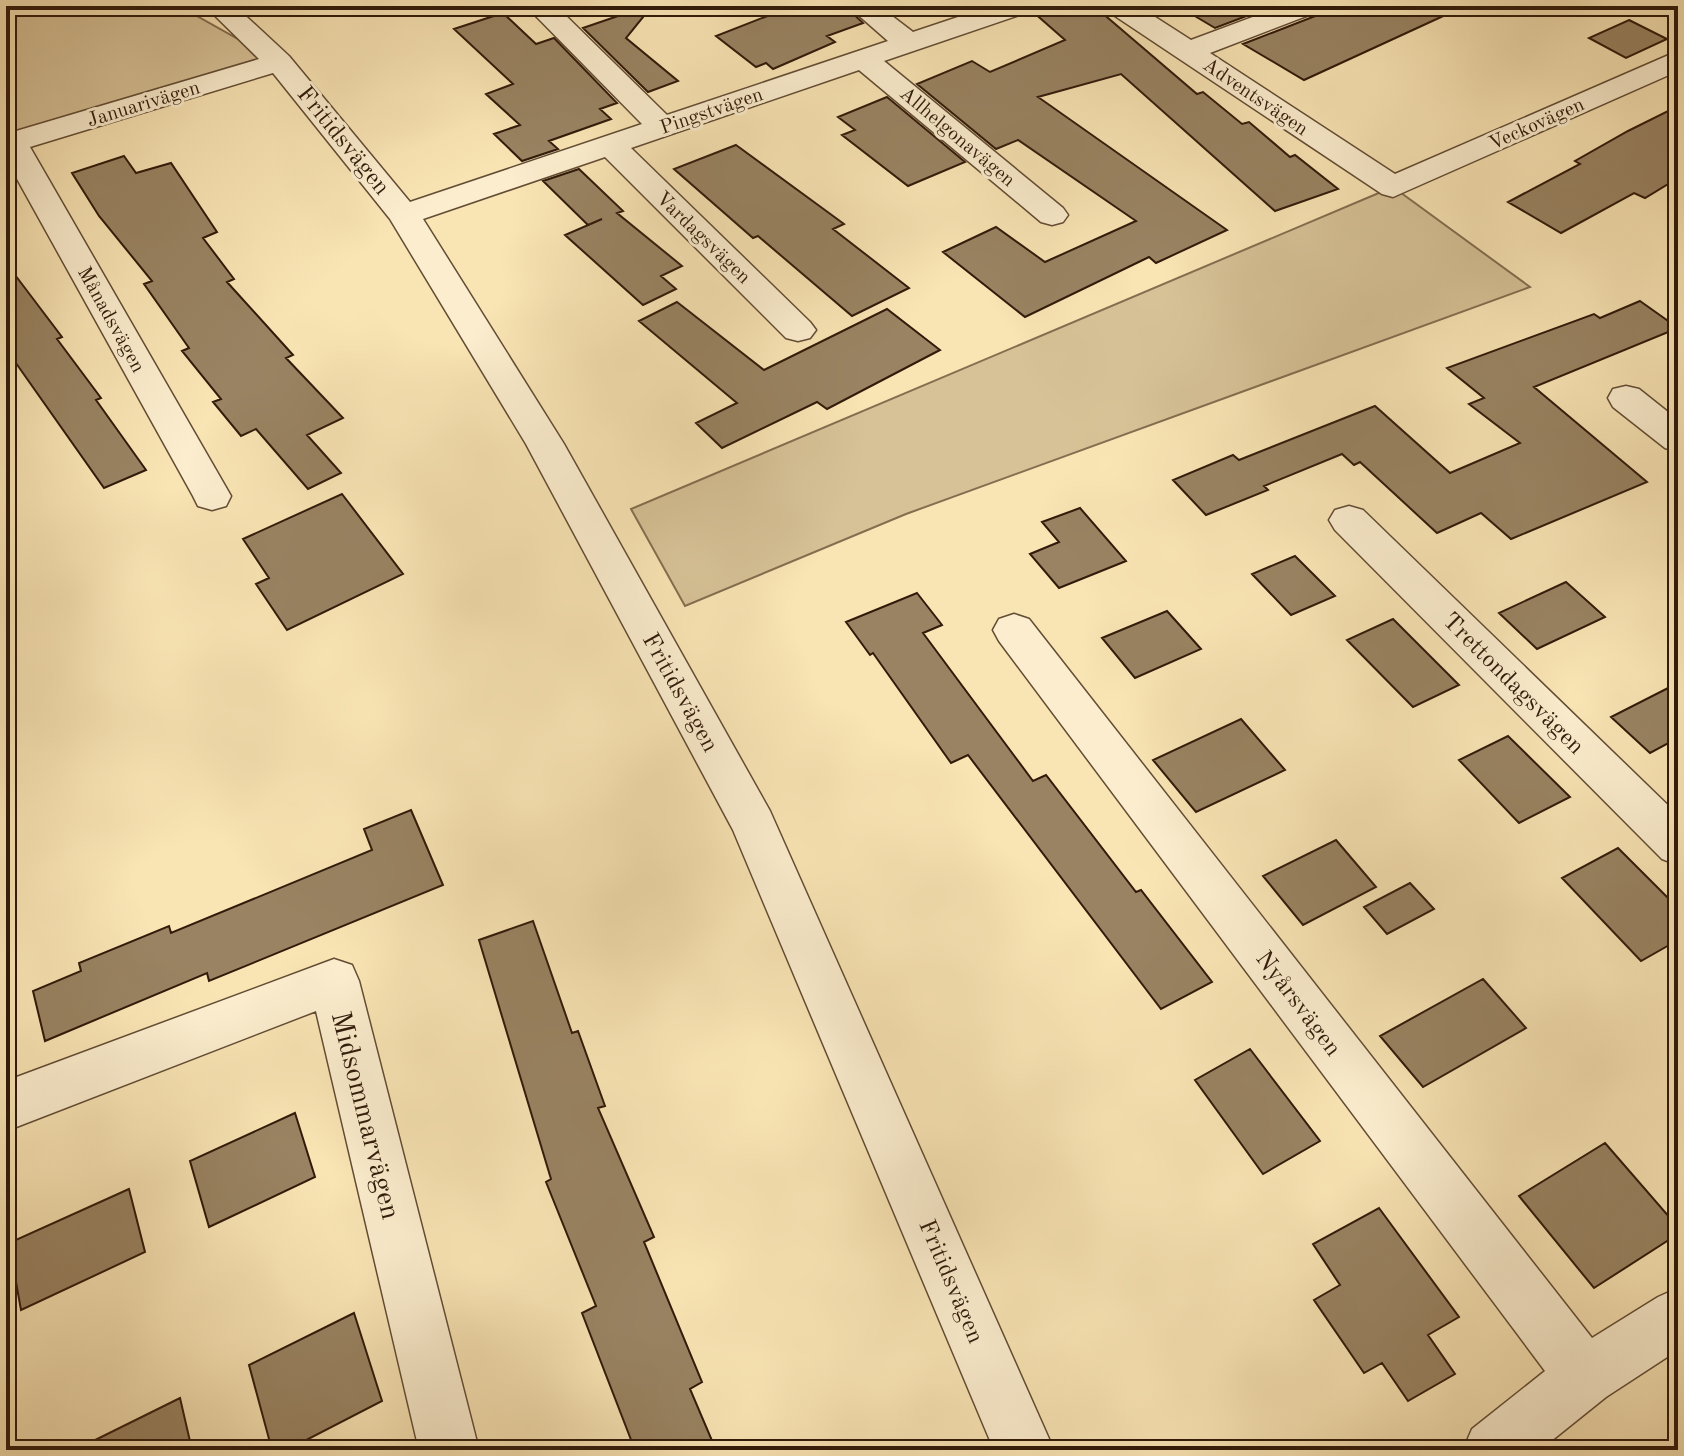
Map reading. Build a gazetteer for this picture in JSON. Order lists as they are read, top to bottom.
{
  "streets": {
    "street": [
      "Adventsvägen",
      "Januarivägen",
      "Pingstvägen",
      "Veckovägen",
      "Allhelgonavägen",
      "Fritidsvägen",
      "Vardagsvägen",
      "Månadsvägen",
      "Trettondagsvägen",
      "Nyårsvägen",
      "Midsommarvägen"
    ]
  },
  "crossings": [
    ["Adventsvägen", "Veckovägen"],
    ["Januarivägen", "Fritidsvägen"],
    ["Januarivägen", "Månadsvägen"],
    ["Pingstvägen", "Allhelgonavägen"],
    ["Pingstvägen", "Fritidsvägen"],
    ["Pingstvägen", "Vardagsvägen"]
  ]
}
